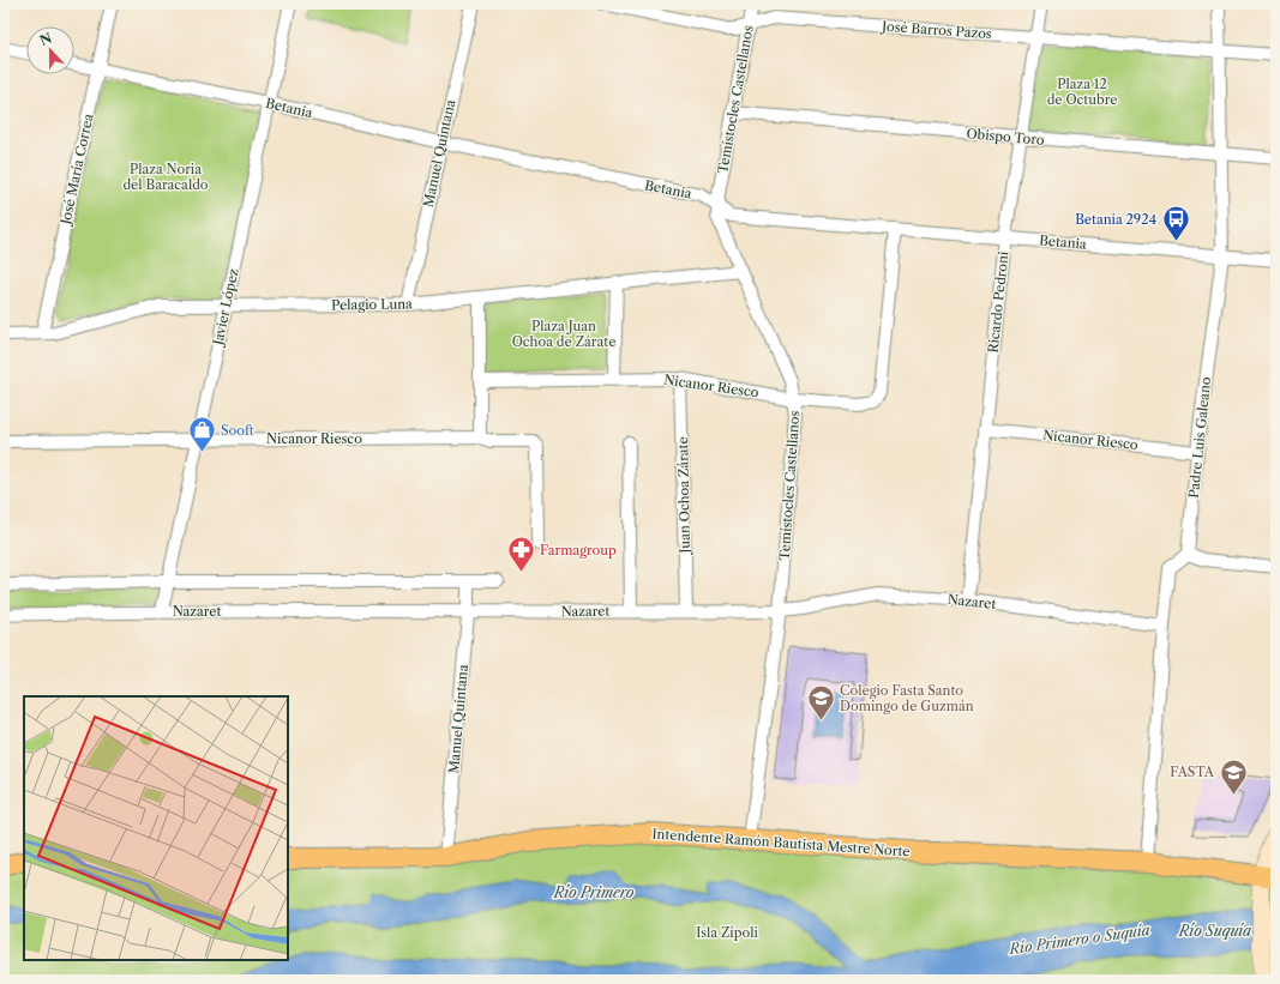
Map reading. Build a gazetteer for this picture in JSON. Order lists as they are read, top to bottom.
{
  "streets": {
    "main road": ["Intendente Ramón Bautista Mestre Norte"],
    "street": [
      "José Barros Pazos",
      "Temístocles Castellanos",
      "Betania",
      "Obispo Toro",
      "Manuel Quintana",
      "José María Correa",
      "Ricardo Pedroni",
      "Pelagio Luna",
      "Javier López",
      "Nicanor Riesco",
      "Padre Luis Galeano",
      "Juan Ochoa Zárate",
      "Nazaret"
    ]
  },
  "crossings": [
    ["José Barros Pazos", "Temístocles Castellanos"],
    ["José Barros Pazos", "Ricardo Pedroni"],
    ["José Barros Pazos", "Padre Luis Galeano"],
    ["Temístocles Castellanos", "Betania"],
    ["Temístocles Castellanos", "Obispo Toro"],
    ["Temístocles Castellanos", "Pelagio Luna"],
    ["Temístocles Castellanos", "Nicanor Riesco"],
    ["Temístocles Castellanos", "Nazaret"],
    ["Temístocles Castellanos", "Intendente Ramón Bautista Mestre Norte"],
    ["Betania", "Manuel Quintana"],
    ["Betania", "José María Correa"],
    ["Betania", "Ricardo Pedroni"],
    ["Betania", "Javier López"],
    ["Betania", "Nicanor Riesco"],
    ["Betania", "Padre Luis Galeano"],
    ["Obispo Toro", "Ricardo Pedroni"],
    ["Obispo Toro", "Padre Luis Galeano"],
    ["Manuel Quintana", "Pelagio Luna"],
    ["Manuel Quintana", "Nazaret"],
    ["Manuel Quintana", "Intendente Ramón Bautista Mestre Norte"],
    ["José María Correa", "Pelagio Luna"],
    ["Ricardo Pedroni", "Nicanor Riesco"],
    ["Ricardo Pedroni", "Nazaret"],
    ["Pelagio Luna", "Javier López"],
    ["Javier López", "Nicanor Riesco"],
    ["Javier López", "Nazaret"],
    ["Nicanor Riesco", "Padre Luis Galeano"],
    ["Nicanor Riesco", "Juan Ochoa Zárate"],
    ["Juan Ochoa Zárate", "Nazaret"]
  ],
  "water": ["Río Primero", "Río Suquía", "Río Primero o Suquía"],
  "parks": [
    "Plaza 12 de Octubre",
    "Plaza Noria del Baracaldo",
    "Plaza Juan Ochoa de Zárate",
    "Isla Zípoli"
  ],
  "places": {
    "bus stop": ["Betania 2924"],
    "shop": ["Sooft"],
    "pharmacy": ["Farmagroup"],
    "school or university": ["Colegio Fasta Santo Domingo de Guzmán", "FASTA"]
  },
  "north": "top"
}
